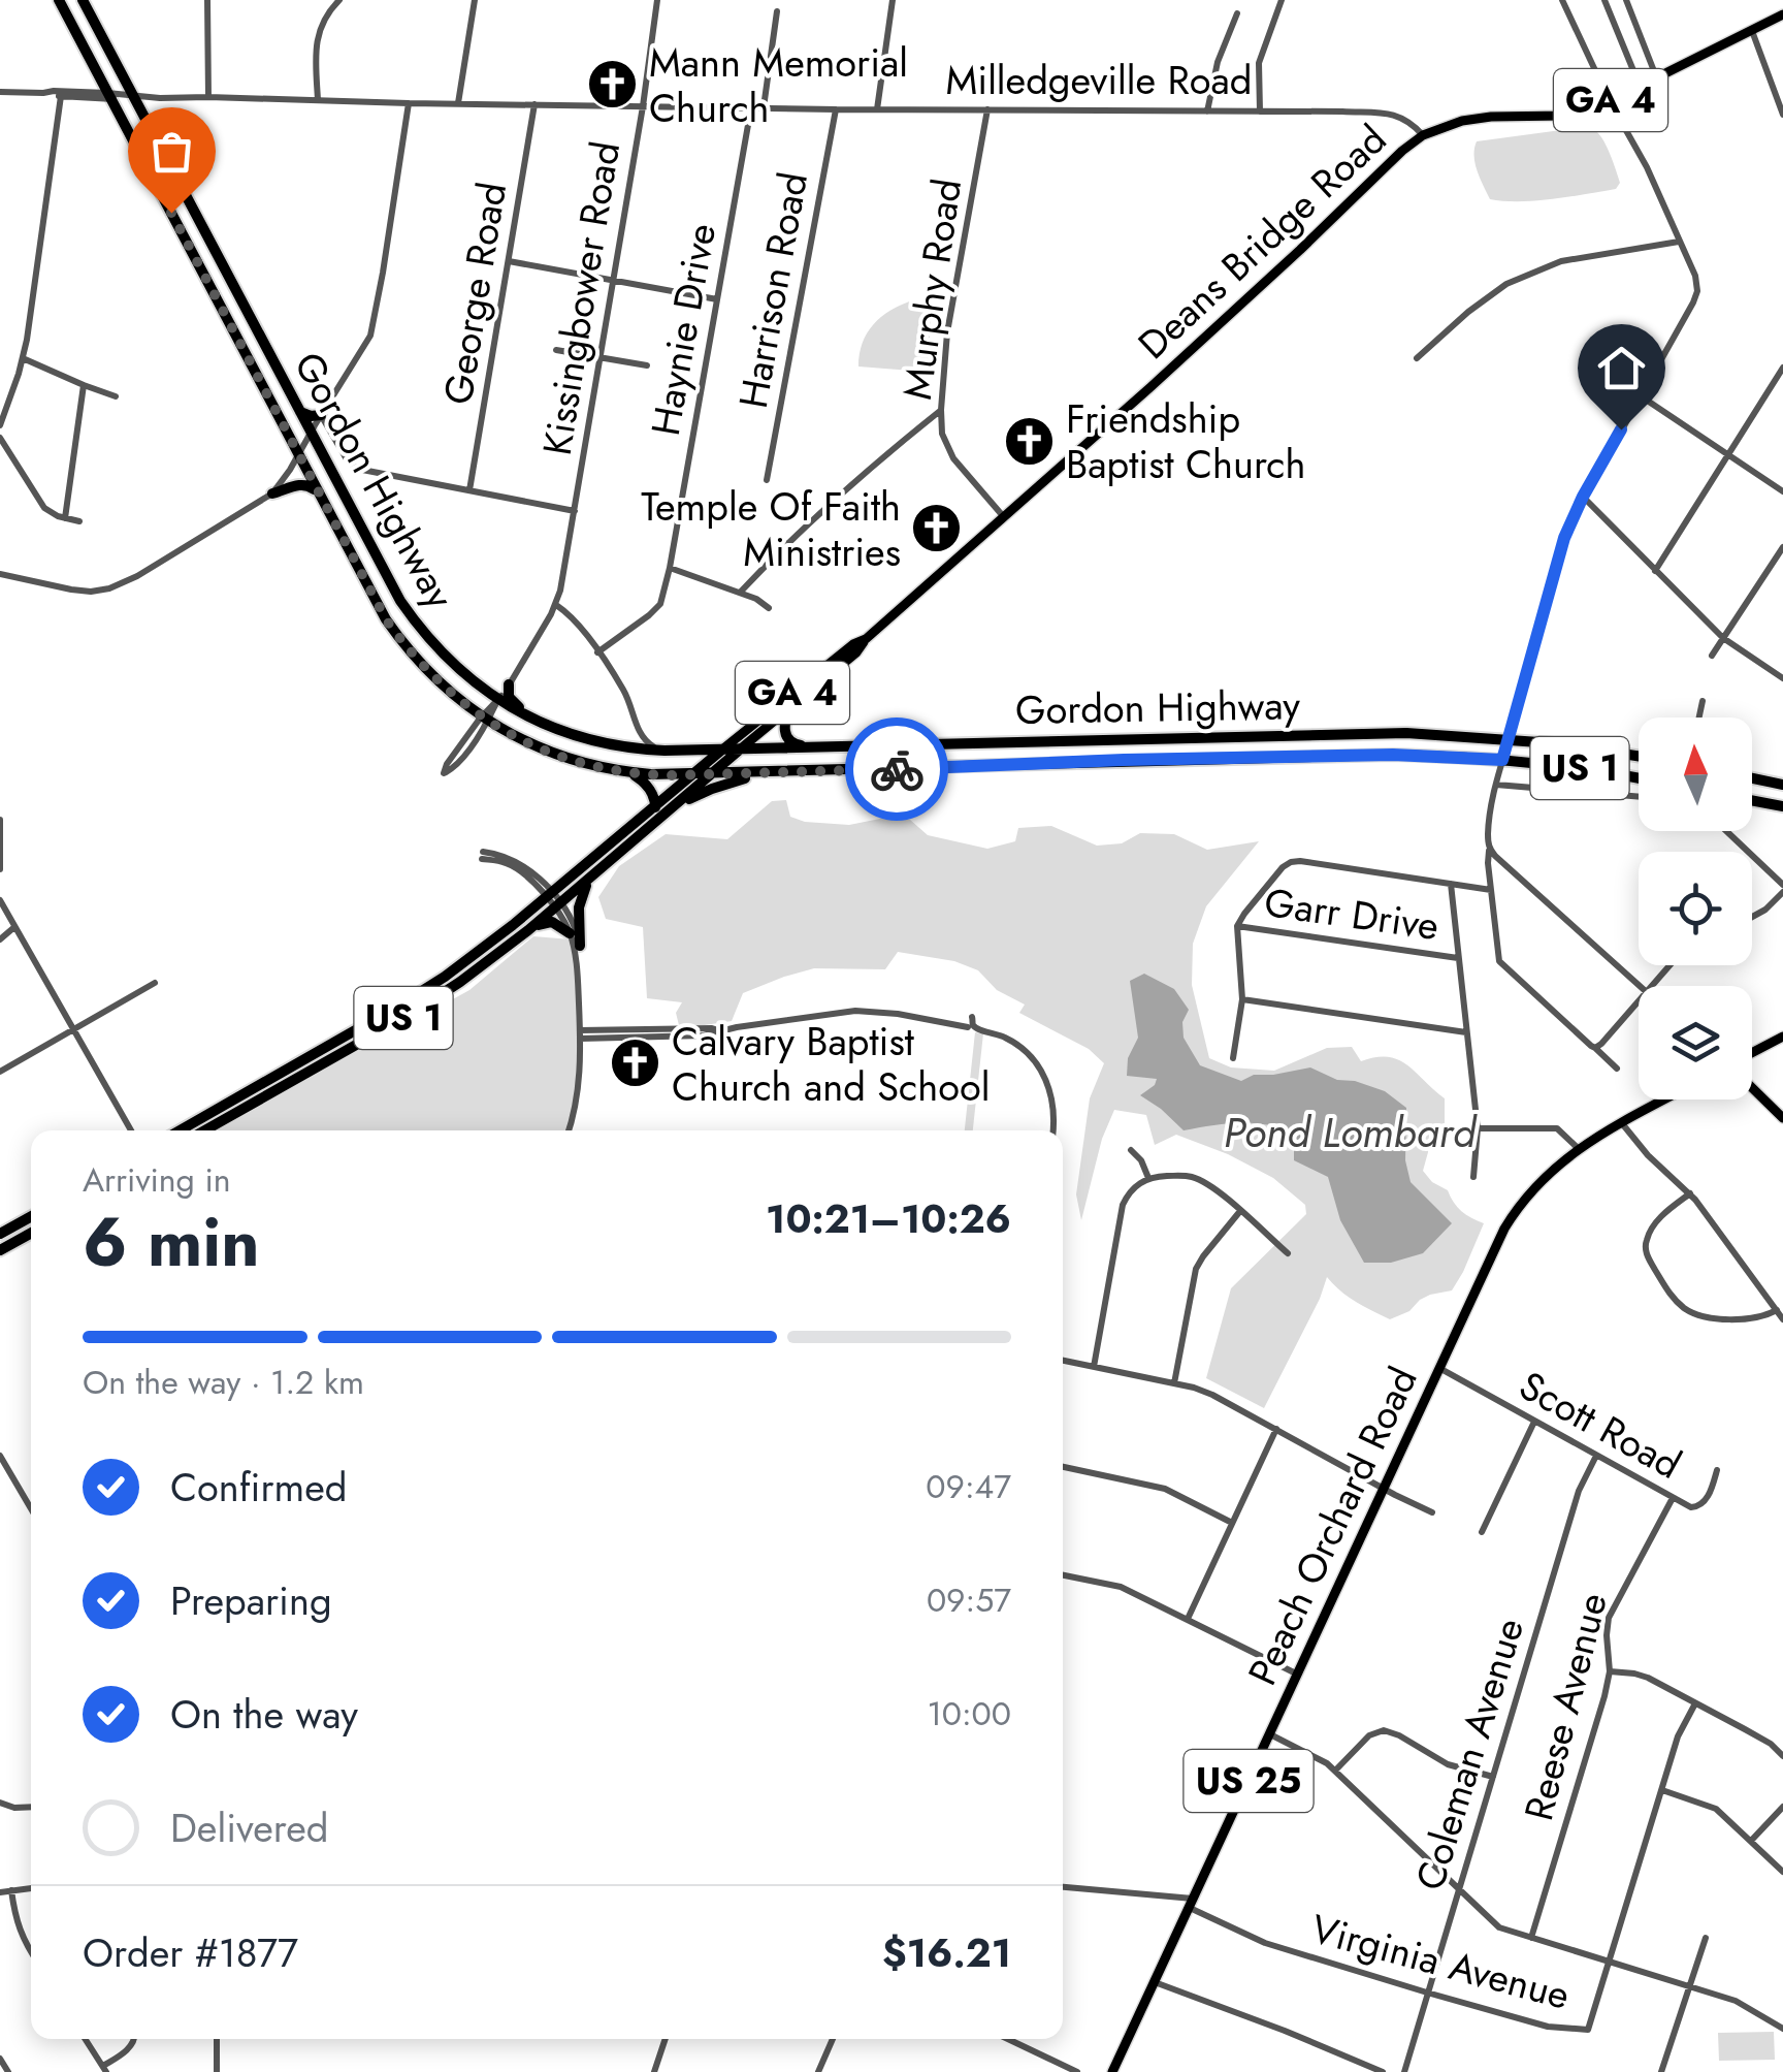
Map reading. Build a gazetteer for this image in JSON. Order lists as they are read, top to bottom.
{
  "streets": {
    "highway": [
      "GA 4",
      "Deans Bridge Road",
      "Gordon Highway",
      "US 1"
    ],
    "main road": ["Peach Orchard Road", "US 25"],
    "street": [
      "Milledgeville Road",
      "Murphy Road",
      "Harrison Road",
      "George Road",
      "Kissingbower Road",
      "Haynie Drive",
      "Garr Drive",
      "Scott Road",
      "Reese Avenue",
      "Coleman Avenue",
      "Virginia Avenue"
    ]
  },
  "crossings": [
    ["Milledgeville Road", "GA 4"],
    ["Milledgeville Road", "Deans Bridge Road"],
    ["Milledgeville Road", "Murphy Road"],
    ["Milledgeville Road", "Harrison Road"],
    ["Milledgeville Road", "George Road"],
    ["Milledgeville Road", "Kissingbower Road"],
    ["Milledgeville Road", "Haynie Drive"],
    ["Milledgeville Road", "Gordon Highway"],
    ["GA 4", "Deans Bridge Road"],
    ["Deans Bridge Road", "Murphy Road"],
    ["Deans Bridge Road", "Gordon Highway"],
    ["Deans Bridge Road", "US 1"],
    ["Kissingbower Road", "Gordon Highway"],
    ["Gordon Highway", "US 1"],
    ["Scott Road", "Peach Orchard Road"],
    ["Scott Road", "Reese Avenue"],
    ["Scott Road", "Coleman Avenue"],
    ["Peach Orchard Road", "Virginia Avenue"],
    ["Coleman Avenue", "Virginia Avenue"]
  ],
  "water": ["Pond Lombard"],
  "places": {
    "church": [
      "Mann Memorial Church",
      "Friendship Baptist Church",
      "Temple Of Faith Ministries",
      "Calvary Baptist Church and School"
    ]
  },
  "north": "top",
  "page": {
    "heading": ["6 min", "Arriving in", "10:21–10:26"],
    "panel": ["Order #1877", "$16.21"],
    "bar": "On the way · 1.2 km",
    "list": [
      ["Confirmed", "09:47"],
      ["Preparing", "09:57"],
      ["On the way", "10:00"],
      "Delivered"
    ]
  }
}
